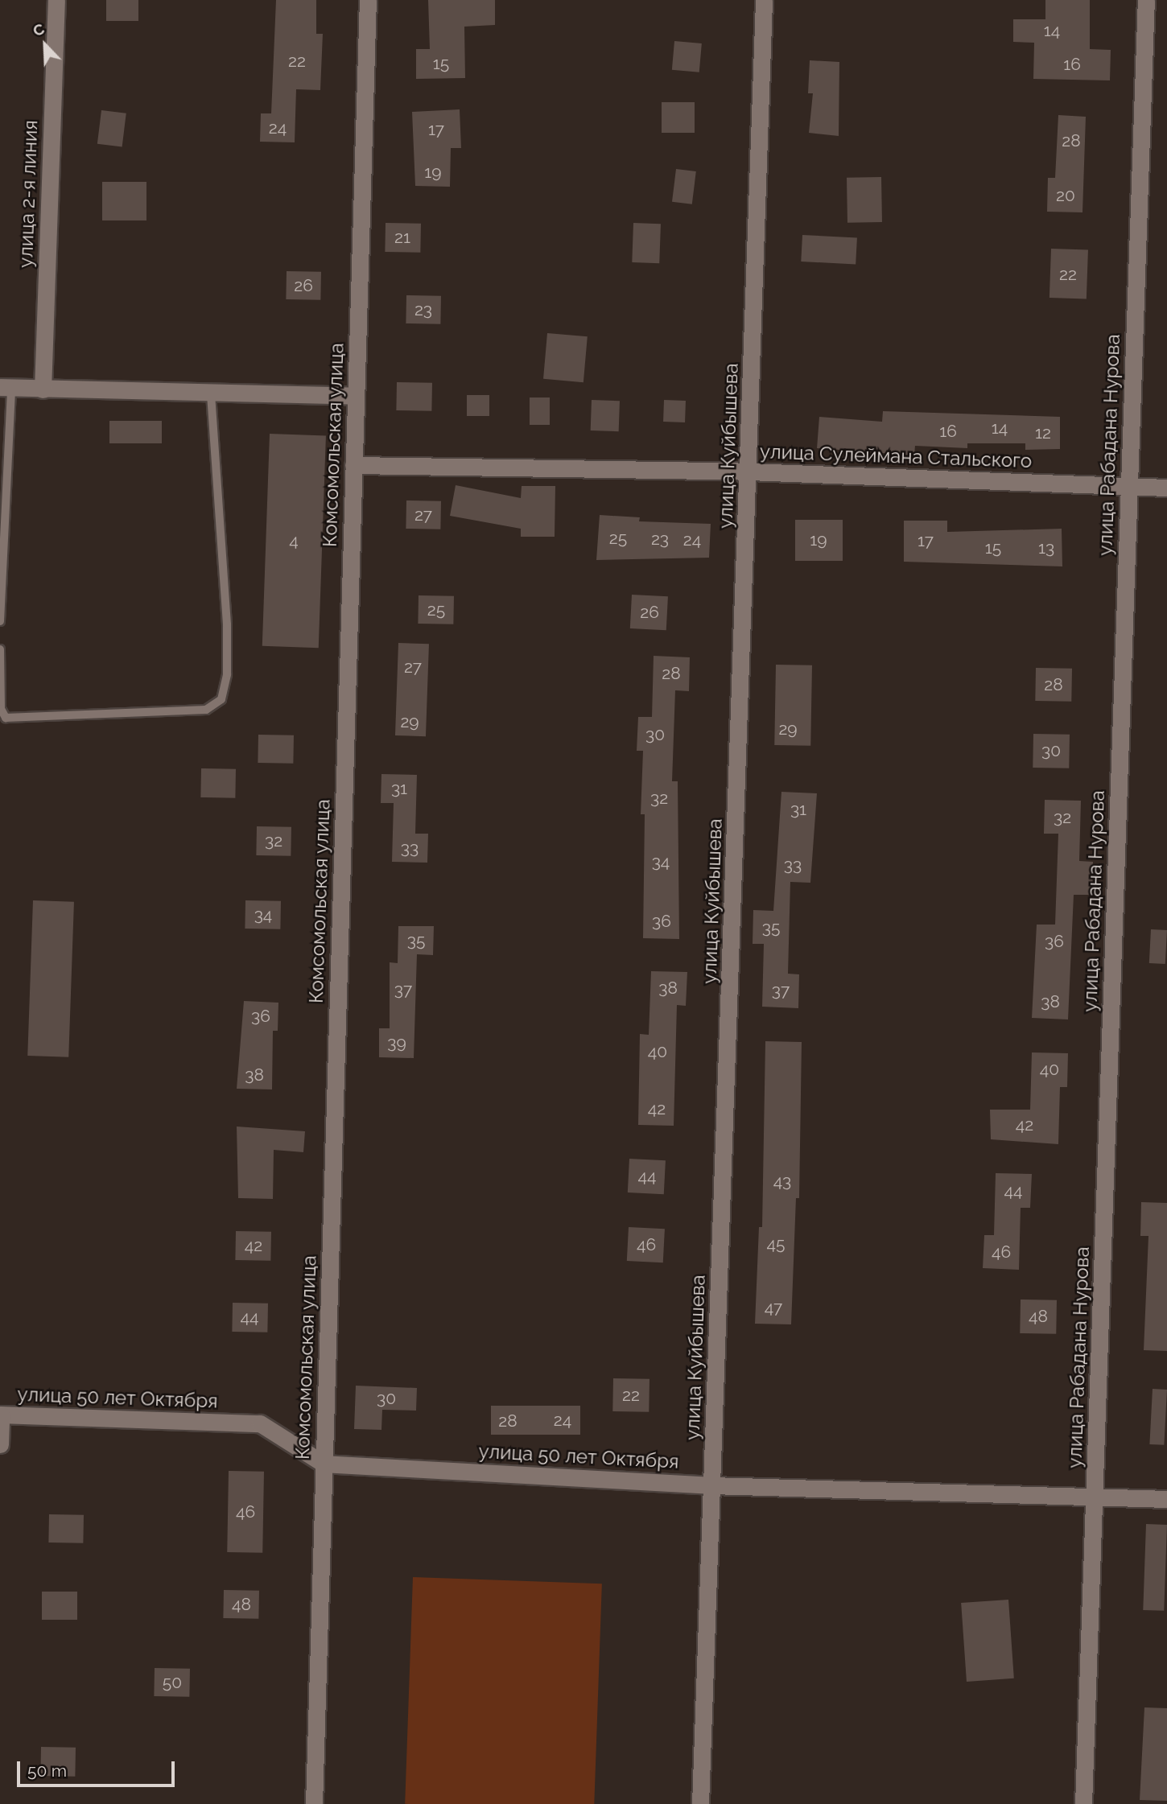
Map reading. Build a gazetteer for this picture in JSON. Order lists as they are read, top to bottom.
{
  "streets": {
    "street": [
      "улица 2-я линия",
      "Комсомольская улица",
      "улица Рабадана Нурова",
      "улица Куйбышева",
      "улица Сулеймана Стальского",
      "улица 50 лет Октября"
    ]
  },
  "crossings": [
    ["Комсомольская улица", "улица Сулеймана Стальского"],
    ["Комсомольская улица", "улица 50 лет Октября"],
    ["улица Рабадана Нурова", "улица Сулеймана Стальского"],
    ["улица Рабадана Нурова", "улица 50 лет Октября"],
    ["улица Куйбышева", "улица Сулеймана Стальского"],
    ["улица Куйбышева", "улица 50 лет Октября"]
  ],
  "house_numbers": [
    "14",
    "22",
    "15",
    "16",
    "24",
    "17",
    "28",
    "19",
    "20",
    "21",
    "22",
    "26",
    "23",
    "14",
    "16",
    "12",
    "27",
    "25",
    "23",
    "24",
    "19",
    "4",
    "17",
    "15",
    "13",
    "25",
    "26",
    "27",
    "28",
    "28",
    "29",
    "29",
    "30",
    "30",
    "31",
    "32",
    "31",
    "32",
    "32",
    "33",
    "34",
    "33",
    "34",
    "36",
    "35",
    "35",
    "36",
    "38",
    "37",
    "37",
    "38",
    "36",
    "39",
    "40",
    "40",
    "38",
    "42",
    "42",
    "44",
    "43",
    "44",
    "45",
    "46",
    "42",
    "46",
    "47",
    "48",
    "44",
    "22",
    "30",
    "24",
    "28",
    "46",
    "48",
    "50"
  ],
  "scale_bar": "50 m",
  "north": "top left"
}
